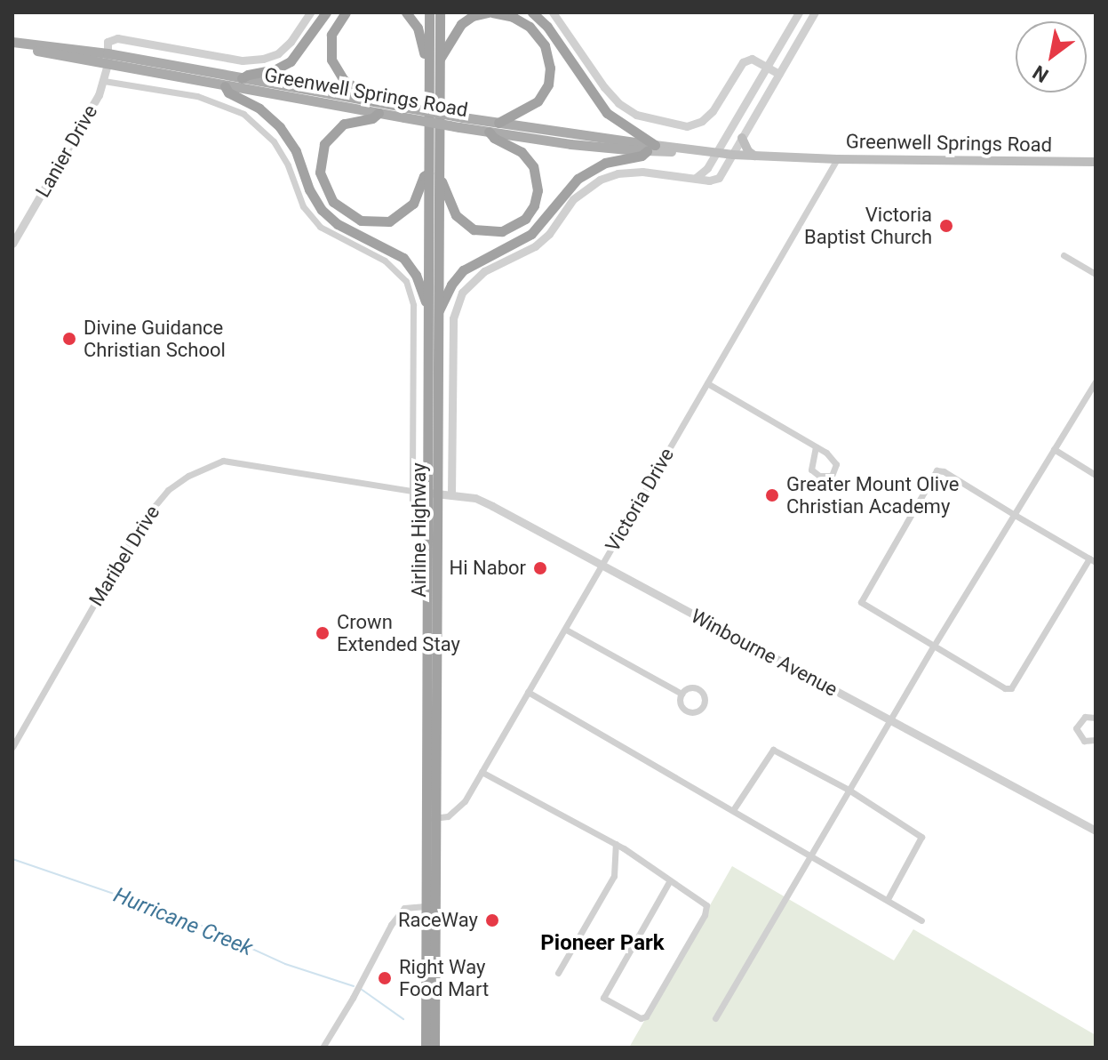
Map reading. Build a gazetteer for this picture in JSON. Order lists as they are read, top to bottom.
{
  "streets": {
    "highway": ["Airline Highway"],
    "main road": ["Greenwell Springs Road"],
    "street": [
      "Lanier Drive",
      "Victoria Drive",
      "Maribel Drive",
      "Winbourne Avenue"
    ]
  },
  "crossings": [
    ["Greenwell Springs Road", "Lanier Drive"],
    ["Greenwell Springs Road", "Victoria Drive"],
    ["Lanier Drive", "Airline Highway"],
    ["Victoria Drive", "Airline Highway"],
    ["Victoria Drive", "Winbourne Avenue"],
    ["Airline Highway", "Maribel Drive"],
    ["Airline Highway", "Winbourne Avenue"],
    ["Maribel Drive", "Winbourne Avenue"]
  ],
  "districts": ["Pioneer Park"],
  "water": ["Hurricane Creek"],
  "places": [
    "Victoria Baptist Church",
    "Divine Guidance Christian School",
    "Greater Mount Olive Christian Academy",
    "Hi Nabor",
    "Crown Extended Stay",
    "RaceWay",
    "Right Way Food Mart"
  ],
  "north": "bottom left"
}
